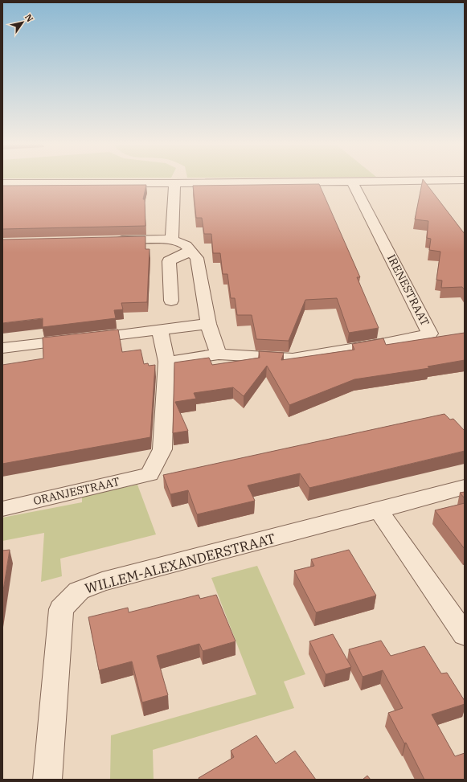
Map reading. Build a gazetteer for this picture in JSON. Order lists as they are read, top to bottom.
{
  "streets": {
    "street": ["IRENESTRAAT", "ORANJESTRAAT", "WILLEM-ALEXANDERSTRAAT"]
  },
  "crossings": [
    ["IRENESTRAAT", "ORANJESTRAAT"]
  ],
  "north": "top right"
}
